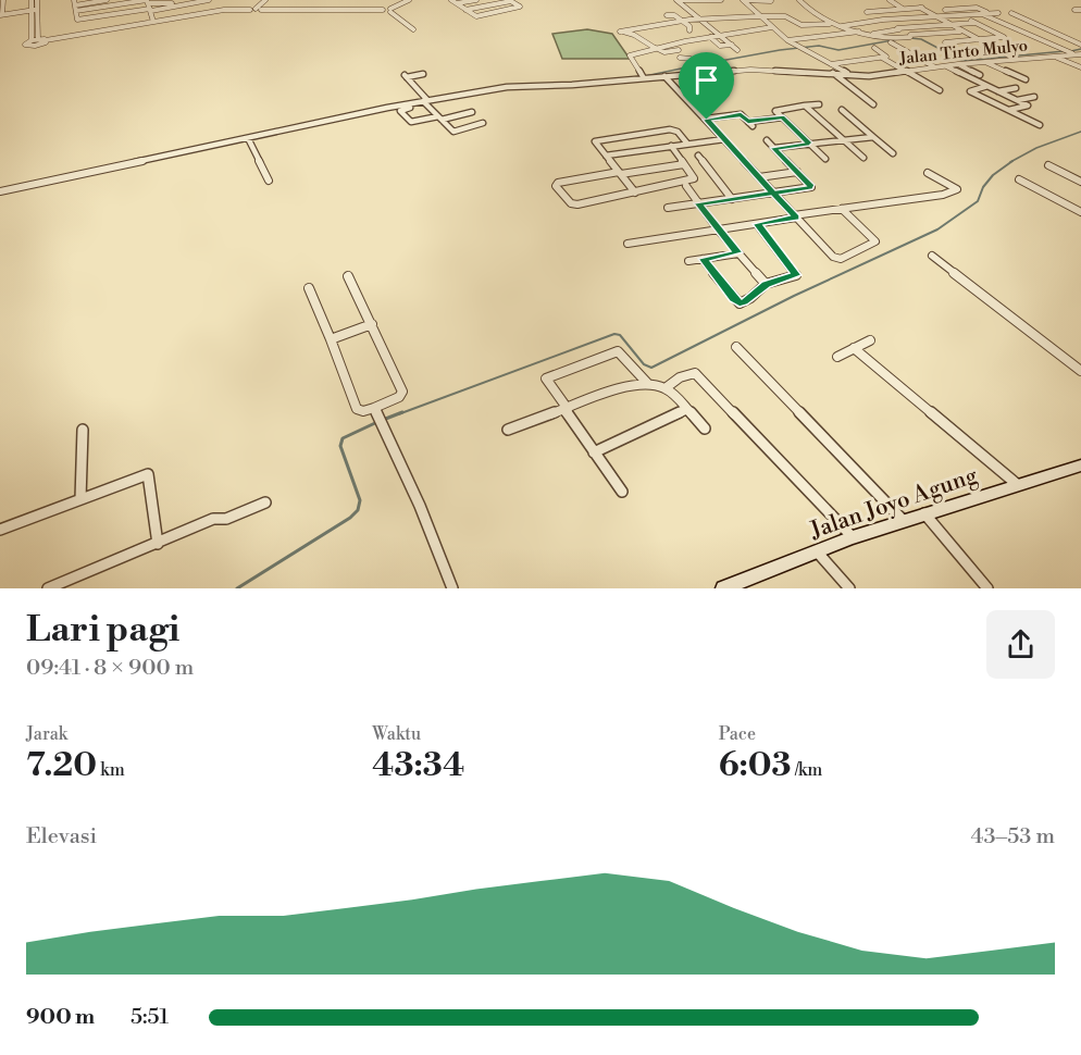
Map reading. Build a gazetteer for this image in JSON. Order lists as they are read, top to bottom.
{
  "streets": {
    "main road": ["Jalan Joyo Agung"],
    "street": ["Jalan Tirto Mulyo"]
  },
  "page": {
    "heading": ["Lari pagi", "09:41 · 8 × 900 m"],
    "stats": [
      ["Jarak", "7.20 km"],
      ["Waktu", "43:34"],
      ["Pace", "6:03 /km"]
    ],
    "chart": ["Elevasi", "43–53 m"],
    "list": [
      {
        "name": "900 m",
        "note": "5:51"
      }
    ]
  }
}
